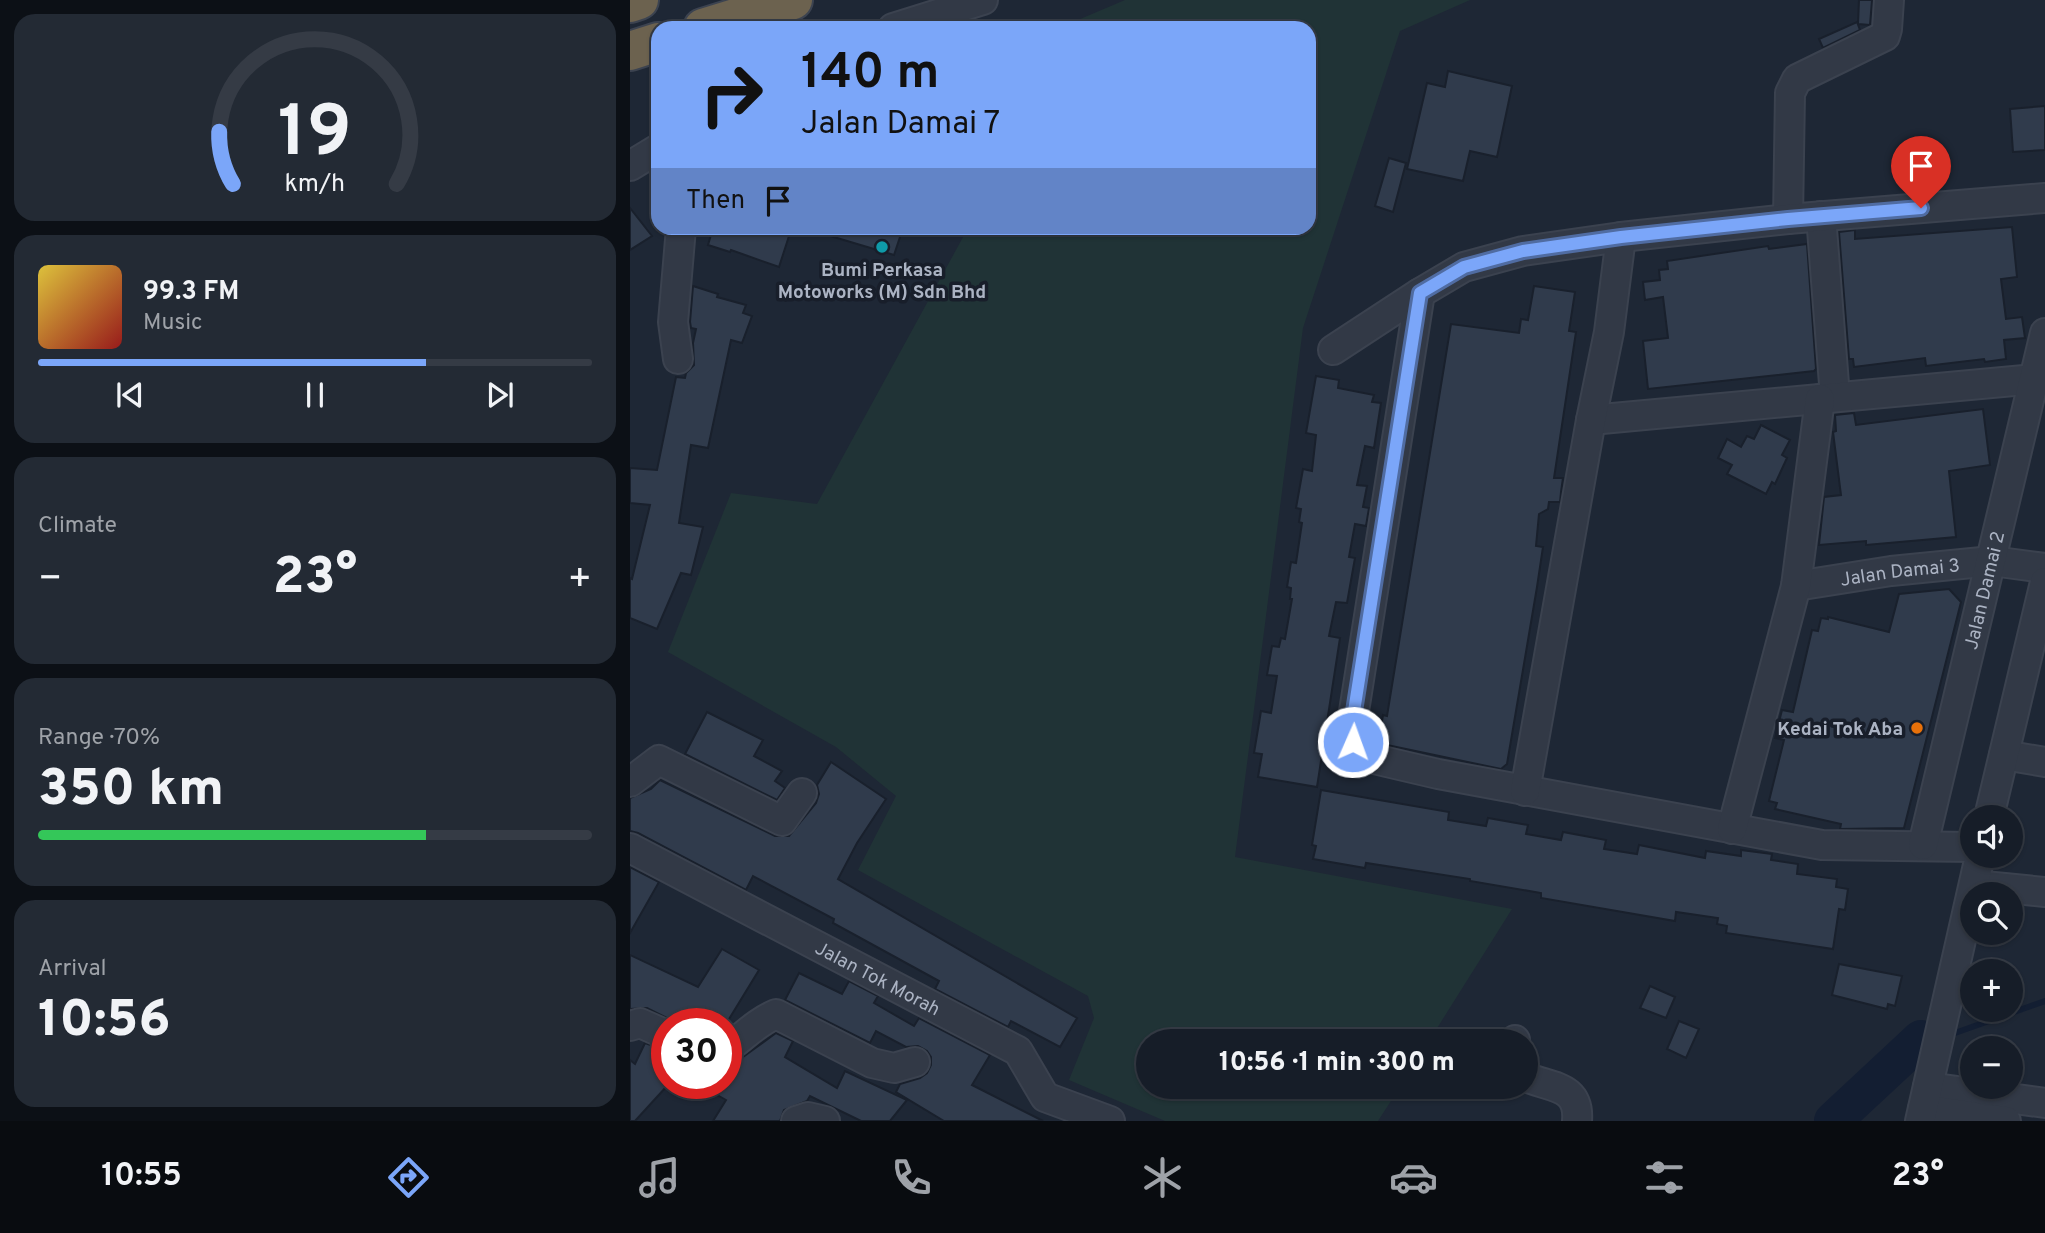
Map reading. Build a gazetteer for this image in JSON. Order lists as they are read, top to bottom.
{
  "streets": {
    "street": ["Jalan Damai 3", "Jalan Damai 2", "Jalan Tok Morah"]
  },
  "crossings": [
    ["Jalan Damai 3", "Jalan Damai 2"]
  ],
  "places": ["Bumi Perkasa Motoworks (M) Sdn Bhd", "Kedai Tok Aba"],
  "page": {
    "turn": ["140 m", "Jalan Damai 7"],
    "then": "Then",
    "song": ["99.3 FM", "Music"],
    "tile": [
      "Climate",
      ["Range · 70%", "350 km"],
      ["Arrival", "10:56"]
    ],
    "heat": ["−", "23°", "+"],
    "map_buttons": ["+", "−"],
    "limit": "30",
    "trip": "10:56 · 1 min · 300 m",
    "tabs": ["10:55", "23°"],
    "gauge": ["19", "km/h"]
  }
}
